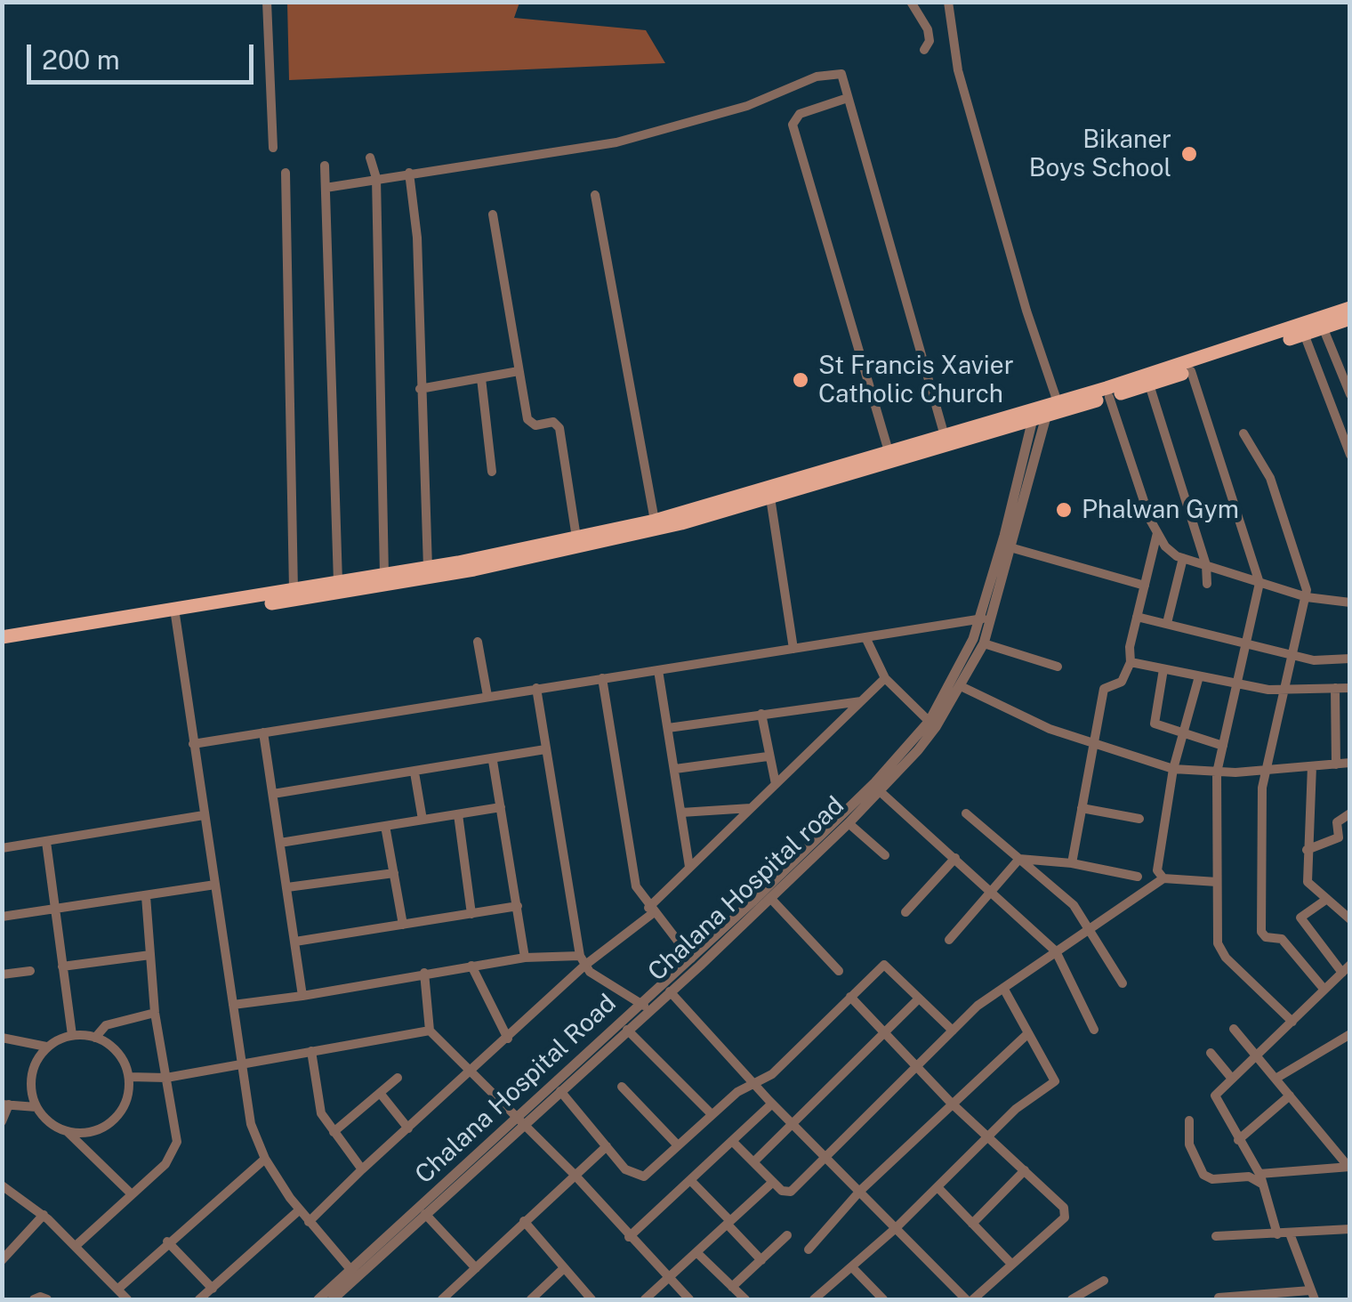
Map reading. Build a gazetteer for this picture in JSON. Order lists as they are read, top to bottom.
{
  "streets": {
    "street": ["Chalana Hospital road", "Chalana Hospital Road"]
  },
  "crossings": [
    ["Chalana Hospital road", "Chalana Hospital Road"]
  ],
  "places": ["Bikaner Boys School", "St Francis Xavier Catholic Church", "Phalwan Gym"],
  "scale_bar": "200 m"
}
